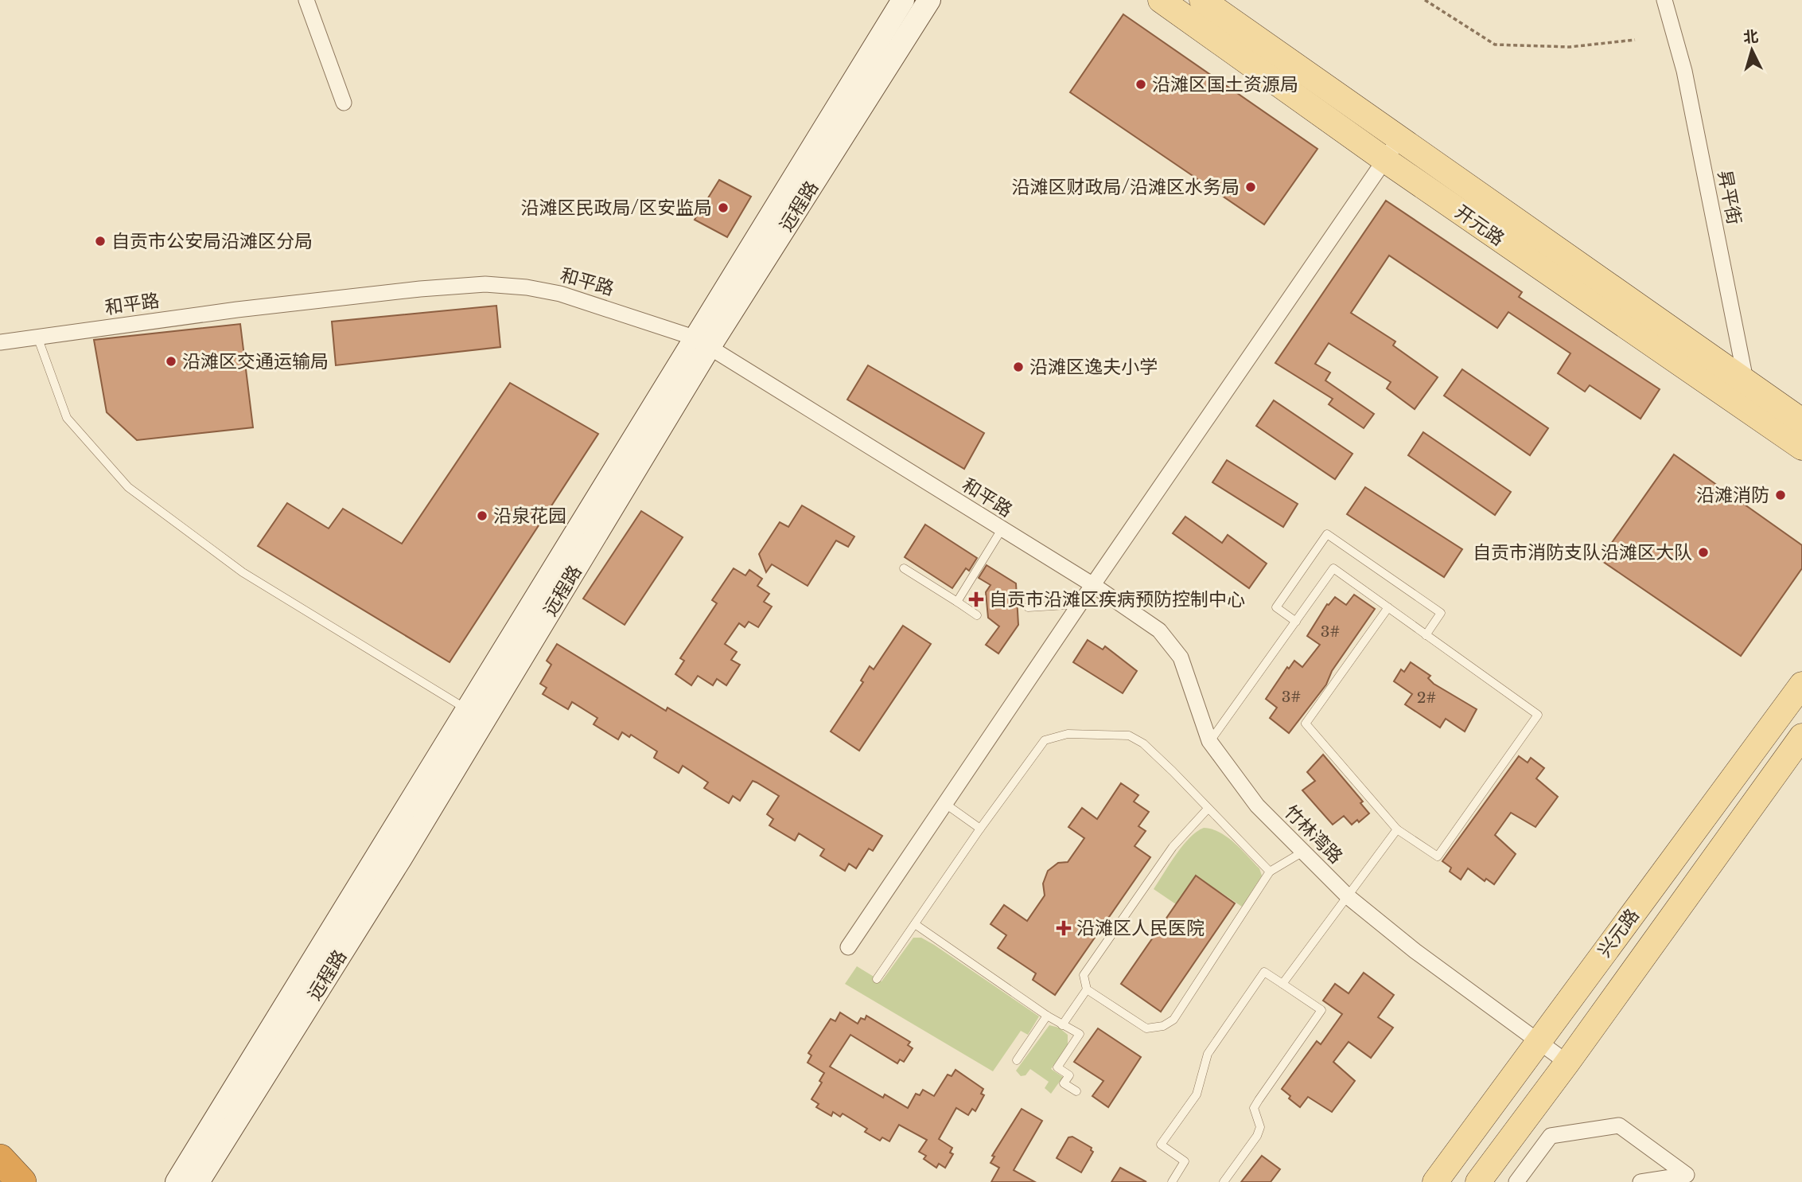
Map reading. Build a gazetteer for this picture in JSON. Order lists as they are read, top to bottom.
{
  "streets": {
    "main road": ["远程路", "开元路", "兴元路"],
    "street": ["昇平街", "和平路", "竹林湾路"]
  },
  "crossings": [
    ["昇平街", "开元路"],
    ["远程路", "和平路"],
    ["和平路", "竹林湾路"],
    ["竹林湾路", "兴元路"]
  ],
  "places": {
    "other": [
      "沿滩区国土资源局",
      "沿滩区财政局/沿滩区水务局",
      "沿滩区民政局/区安监局",
      "自贡市公安局沿滩区分局",
      "沿滩区交通运输局",
      "沿滩区逸夫小学",
      "沿滩消防",
      "沿泉花园",
      "自贡市消防支队沿滩区大队"
    ],
    "health": ["自贡市沿滩区疾病预防控制中心", "沿滩区人民医院"]
  },
  "house_numbers": ["3#", "3#", "2#"],
  "north": "top"
}
